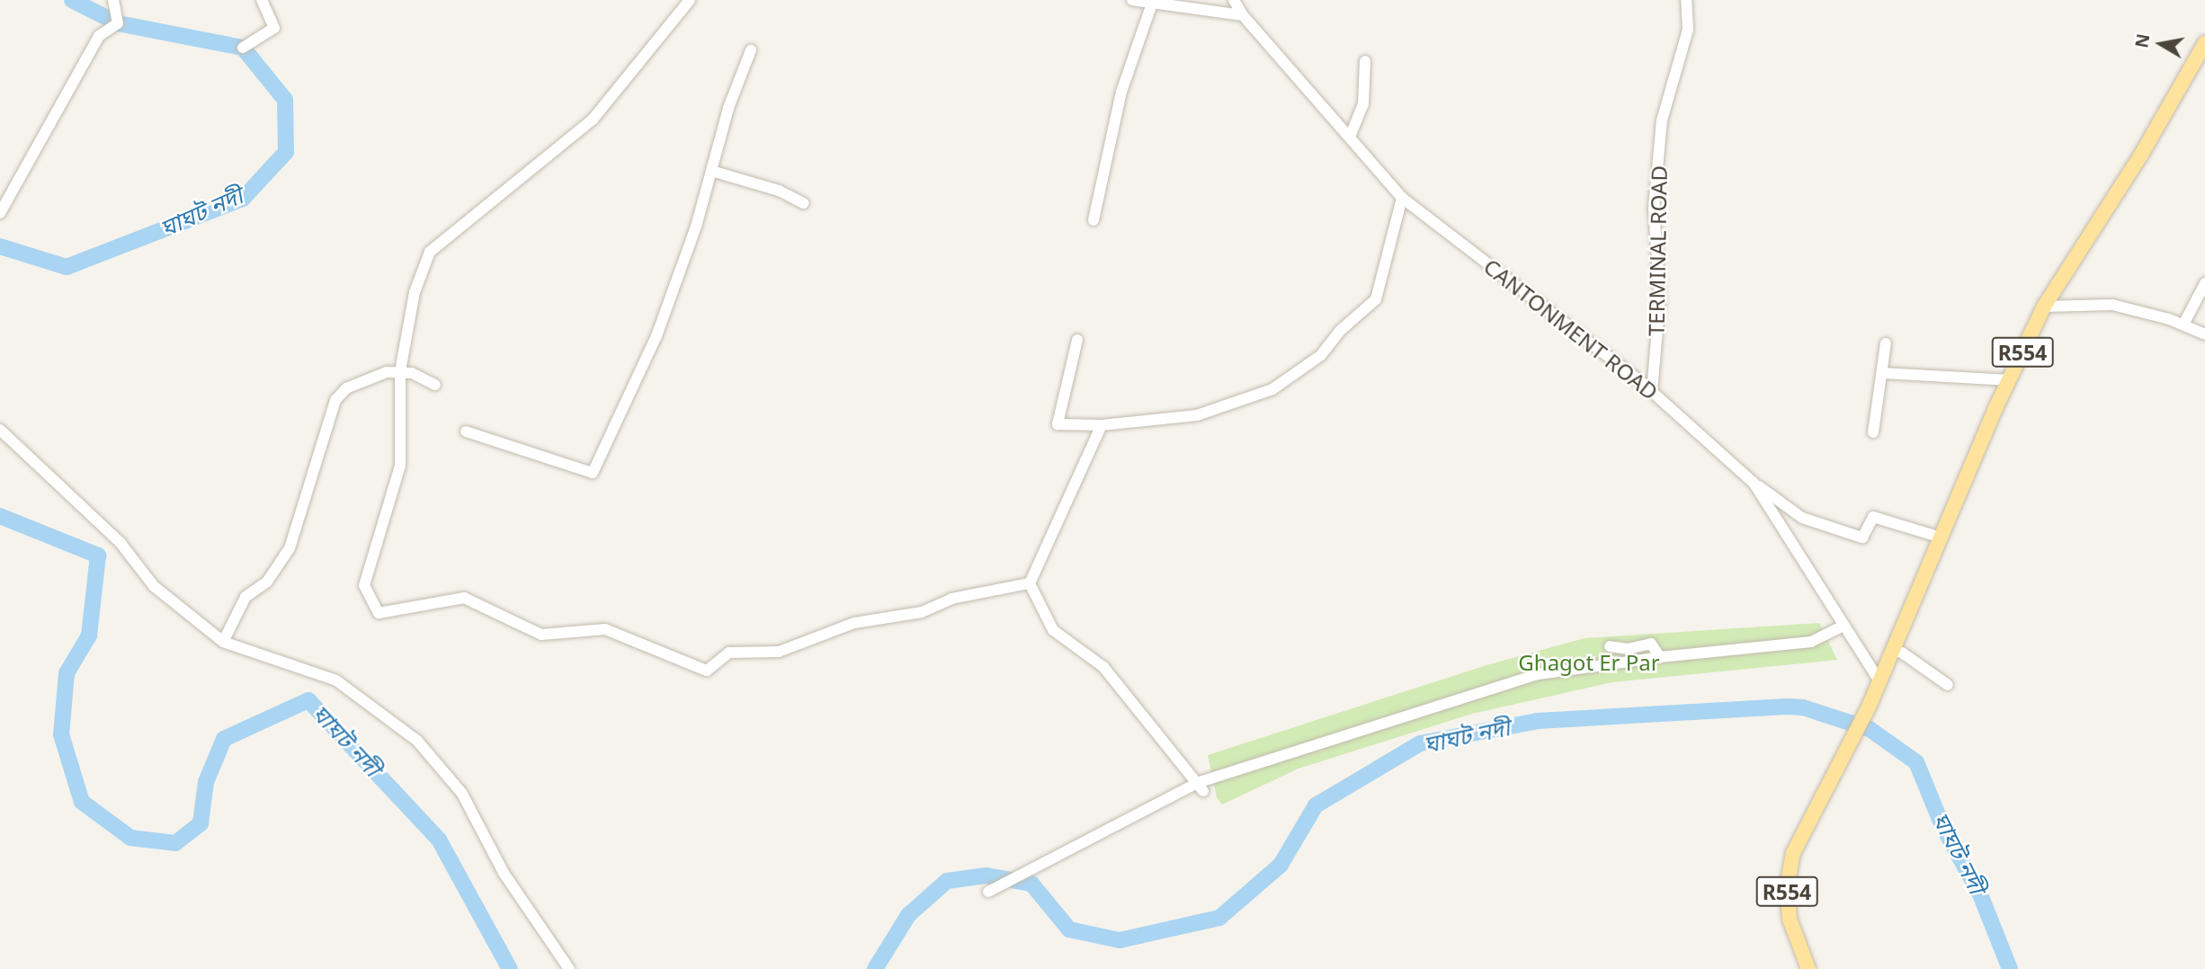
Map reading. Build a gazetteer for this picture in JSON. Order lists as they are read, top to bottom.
{
  "streets": {
    "main road": ["R554"],
    "street": ["TERMINAL ROAD", "CANTONMENT ROAD"]
  },
  "crossings": [
    ["TERMINAL ROAD", "CANTONMENT ROAD"],
    ["CANTONMENT ROAD", "R554"]
  ],
  "water": ["ঘাঘট নদী"],
  "parks": ["Ghagot Er Par"],
  "north": "left"
}
